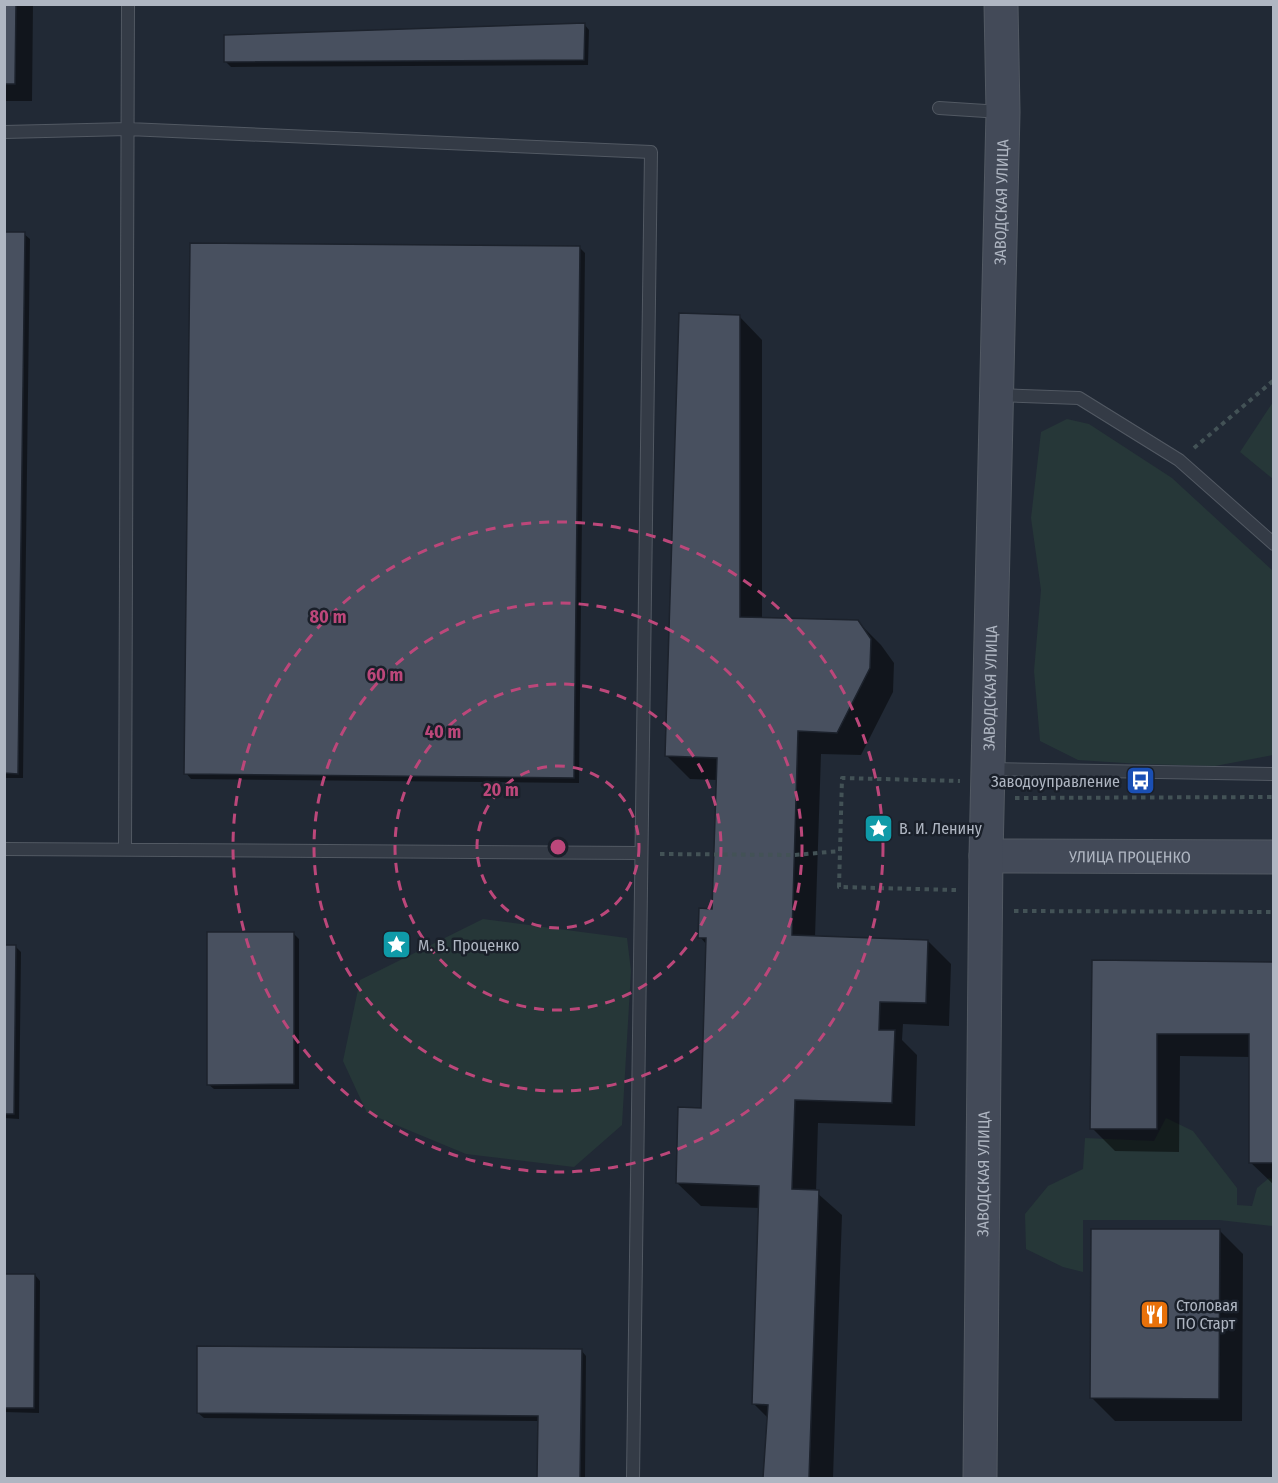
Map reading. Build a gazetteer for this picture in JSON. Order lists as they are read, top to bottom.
{
  "streets": {
    "main road": ["ЗАВОДСКАЯ УЛИЦА", "УЛИЦА ПРОЦЕНКО"]
  },
  "crossings": [
    ["ЗАВОДСКАЯ УЛИЦА", "УЛИЦА ПРОЦЕНКО"]
  ],
  "places": {
    "bus stop": ["Заводоуправление"],
    "place": ["В. И. Ленину", "М. В. Проценко"],
    "restaurant": ["Столовая ПО Старт"]
  },
  "rings": [
    "80 m",
    "60 m",
    "40 m",
    "20 m"
  ]
}
